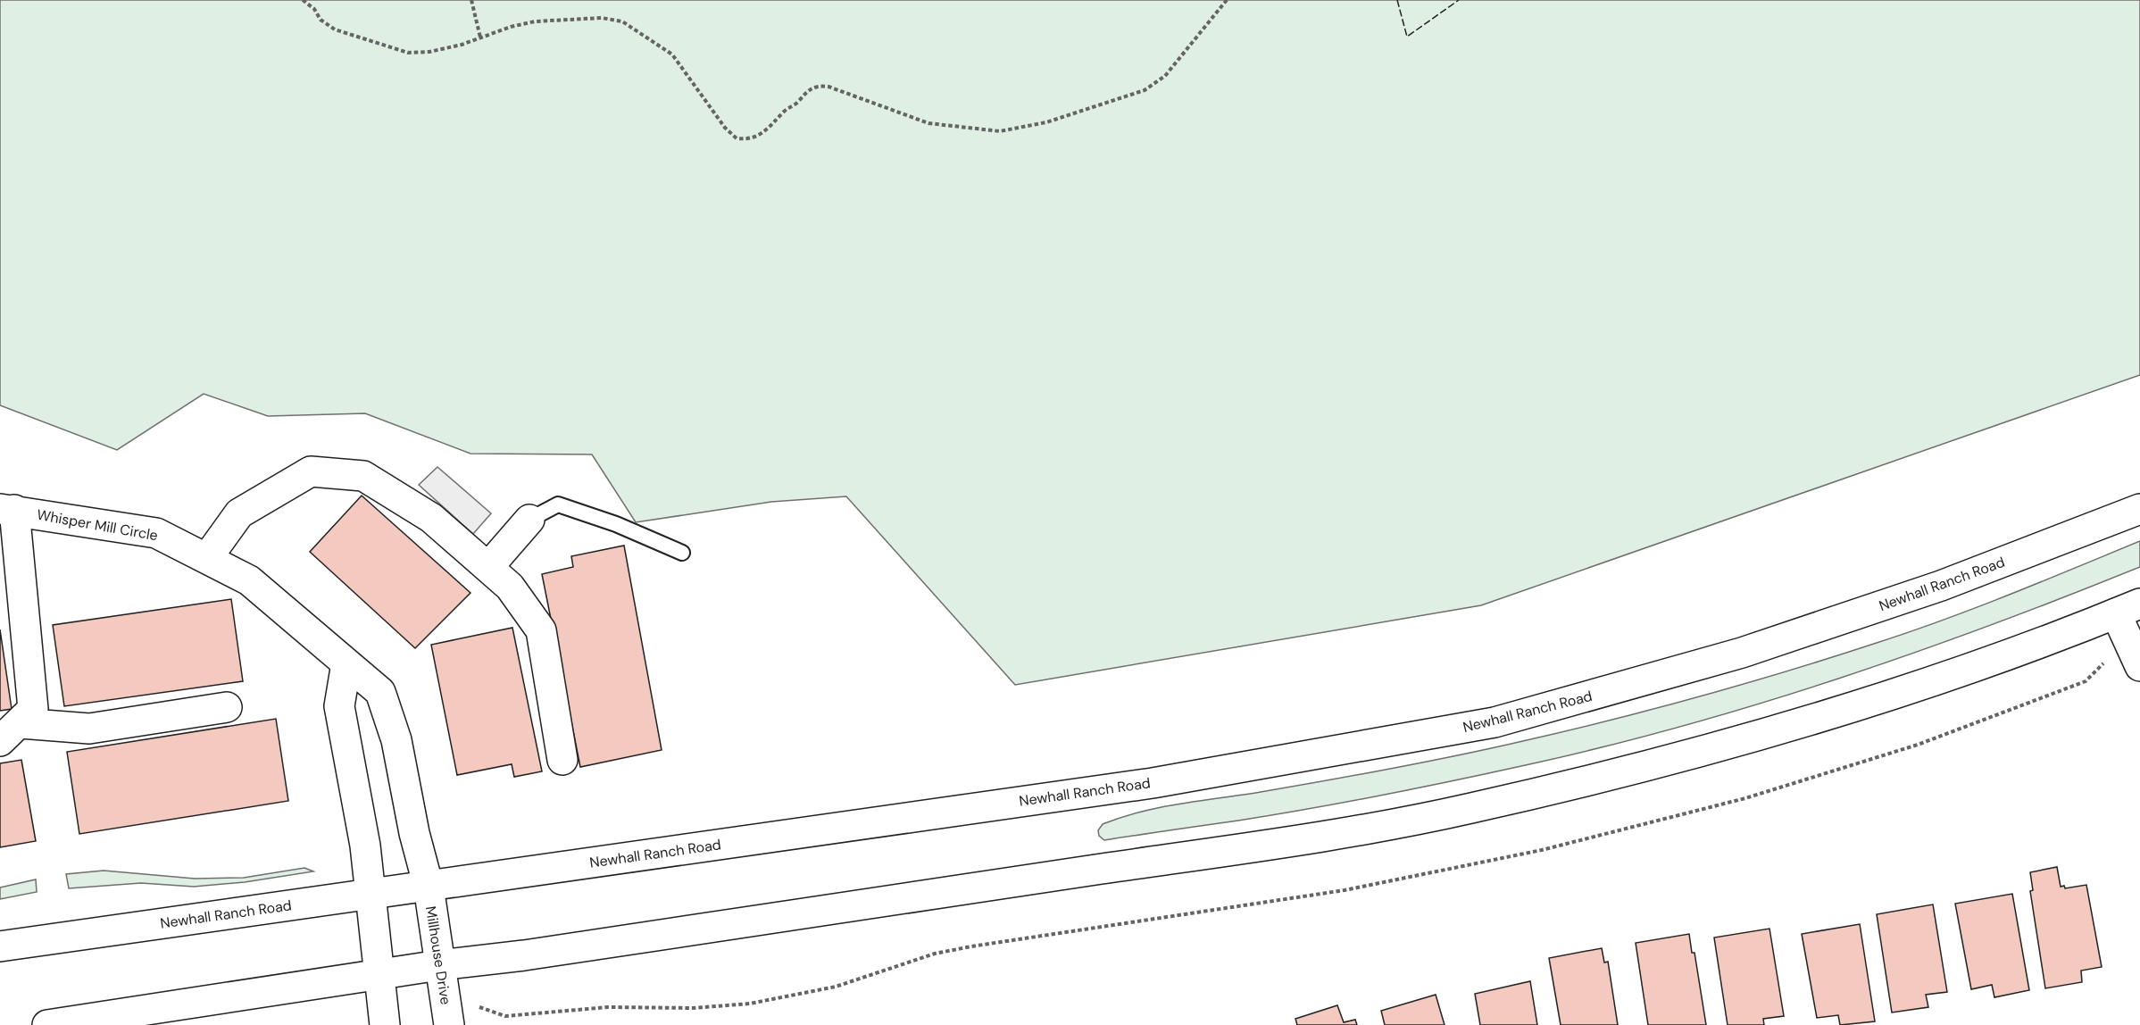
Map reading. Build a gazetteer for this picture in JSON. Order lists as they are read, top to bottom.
{
  "streets": {
    "main road": ["Whisper Mill Circle", "Newhall Ranch Road", "Millhouse Drive"]
  },
  "crossings": [
    ["Whisper Mill Circle", "Newhall Ranch Road"],
    ["Whisper Mill Circle", "Millhouse Drive"],
    ["Newhall Ranch Road", "Millhouse Drive"]
  ]
}
